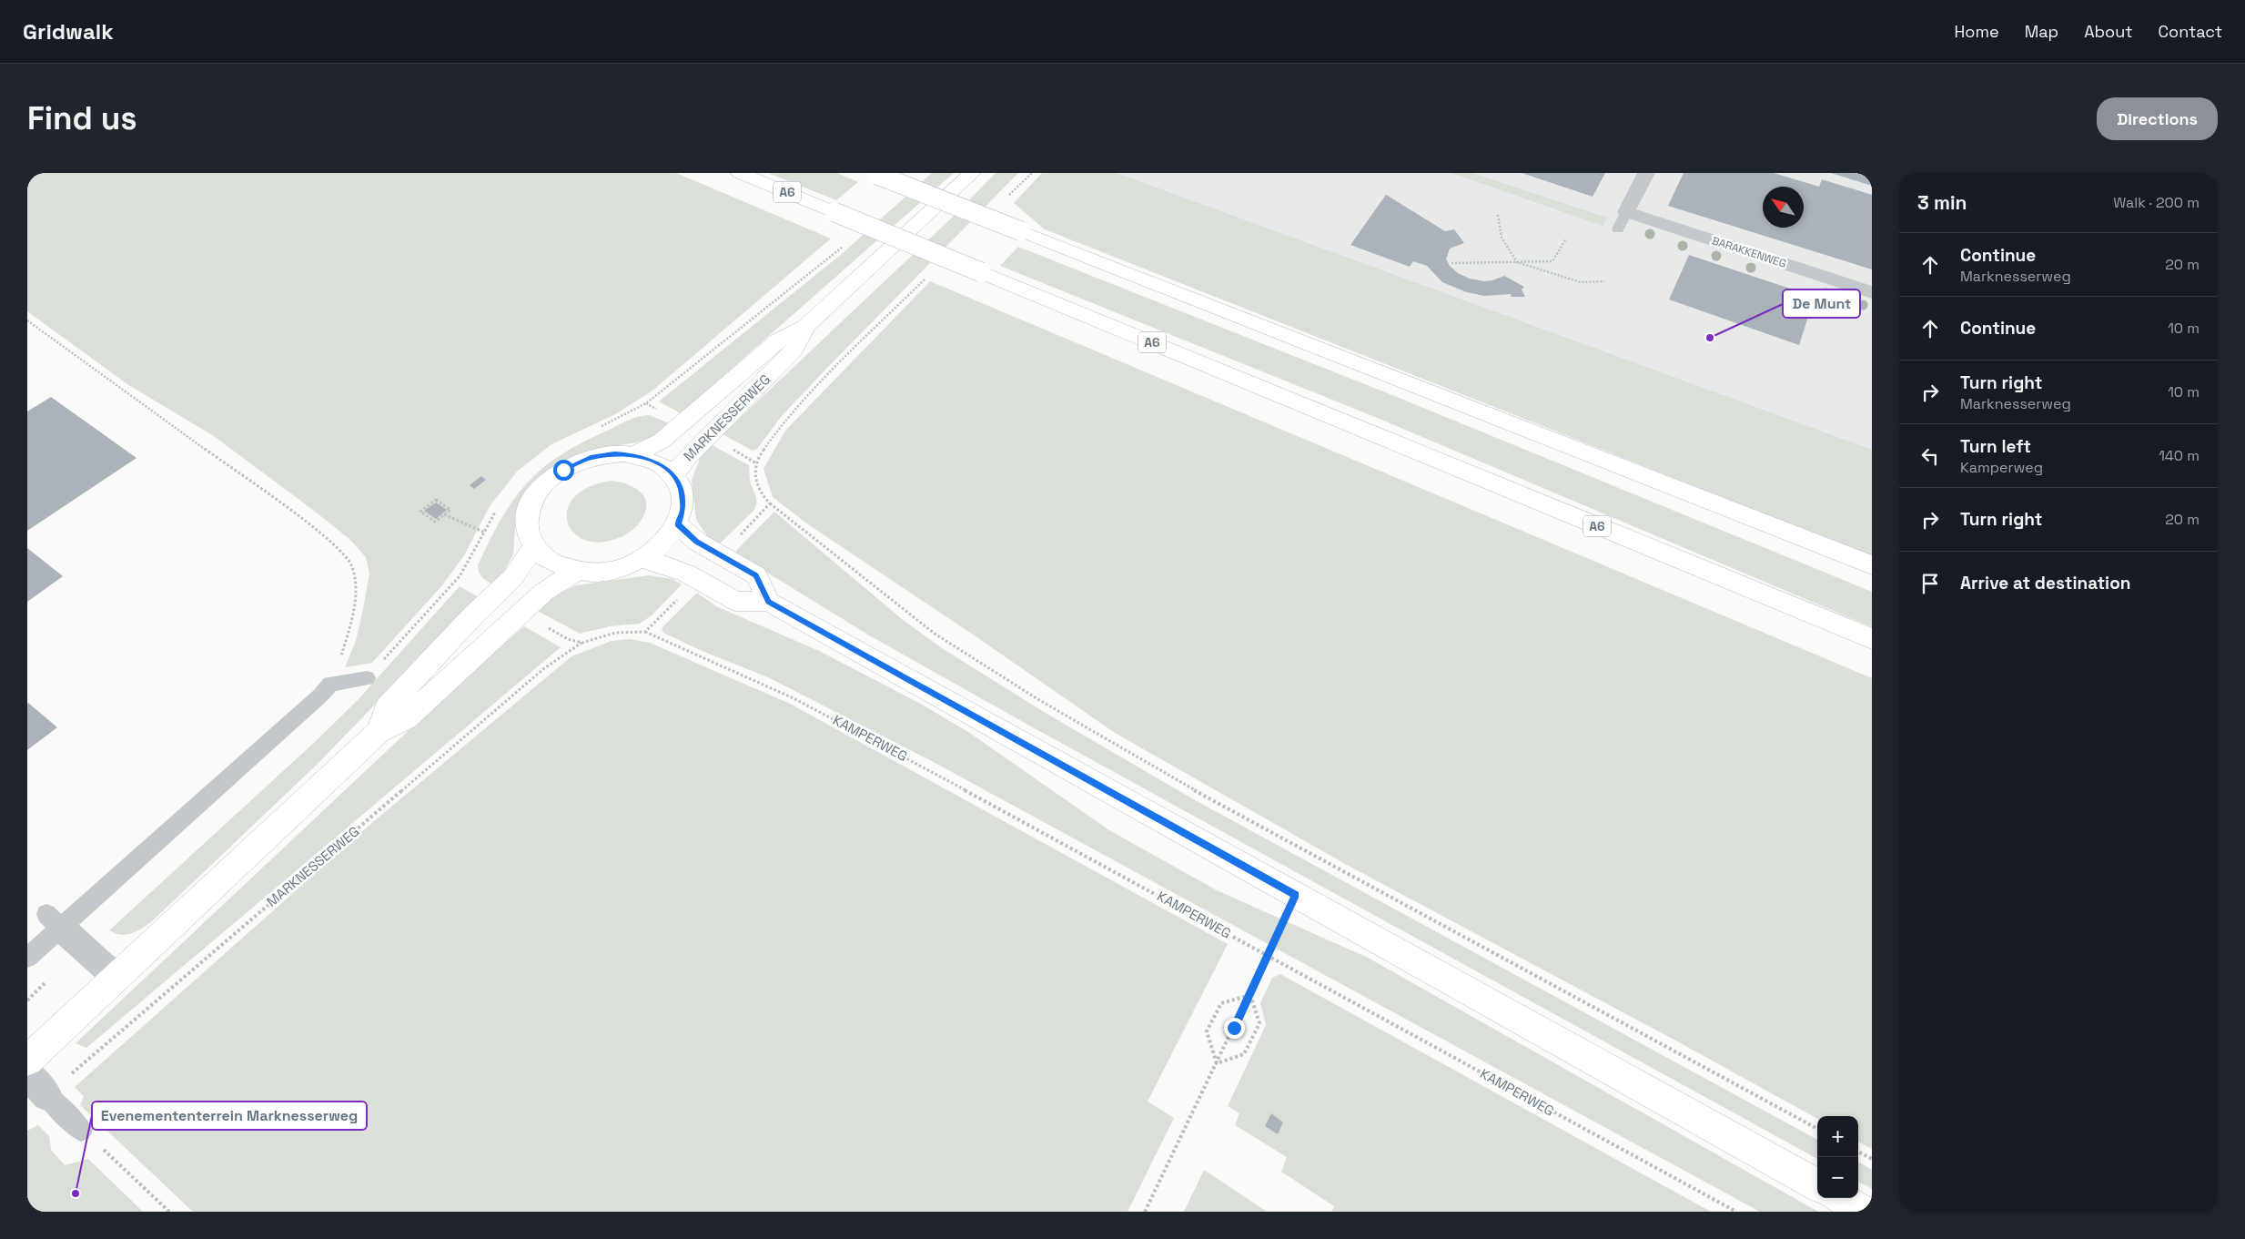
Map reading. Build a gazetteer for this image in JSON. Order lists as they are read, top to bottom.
{
  "streets": {
    "main road": ["A6", "MARKNESSERWEG"],
    "street": ["BARAKKENWEG"],
    "path": ["KAMPERWEG"]
  },
  "crossings": [
    ["MARKNESSERWEG", "KAMPERWEG"]
  ],
  "places": ["De Munt", "Evenemententerrein Marknesserweg"],
  "north": "top left",
  "page": {
    "header": "Gridwalk",
    "nav": [
      "Home",
      "Map",
      "About",
      "Contact"
    ],
    "buttons": "Directions",
    "title": "Find us",
    "heading": ["3 min", "Walk · 200 m"],
    "list": [
      ["Continue", "Marknesserweg", "20 m"],
      ["Continue", "10 m"],
      ["Turn right", "Marknesserweg", "10 m"],
      ["Turn left", "Kamperweg", "140 m"],
      ["Turn right", "20 m"],
      "Arrive at destination"
    ],
    "map_buttons": ["+", "−"]
  }
}
